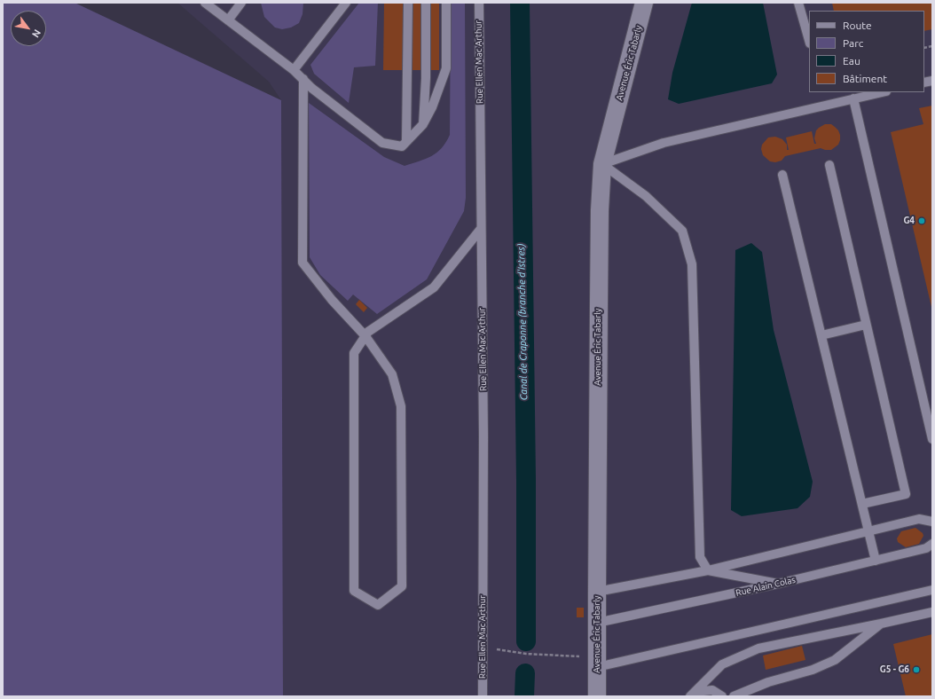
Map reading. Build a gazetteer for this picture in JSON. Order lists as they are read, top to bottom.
{
  "streets": {
    "street": ["Avenue Éric Tabarly"],
    "lane": ["Rue Ellen Mac Arthur", "Rue Alain Colas"]
  },
  "crossings": [
    ["Avenue Éric Tabarly", "Rue Alain Colas"]
  ],
  "water": ["Canal de Craponne (branche d'Istres)"],
  "places": ["G4", "G5 - G6"],
  "legend": [
    "Route",
    "Parc",
    "Eau",
    "Bâtiment"
  ],
  "north": "bottom right"
}
